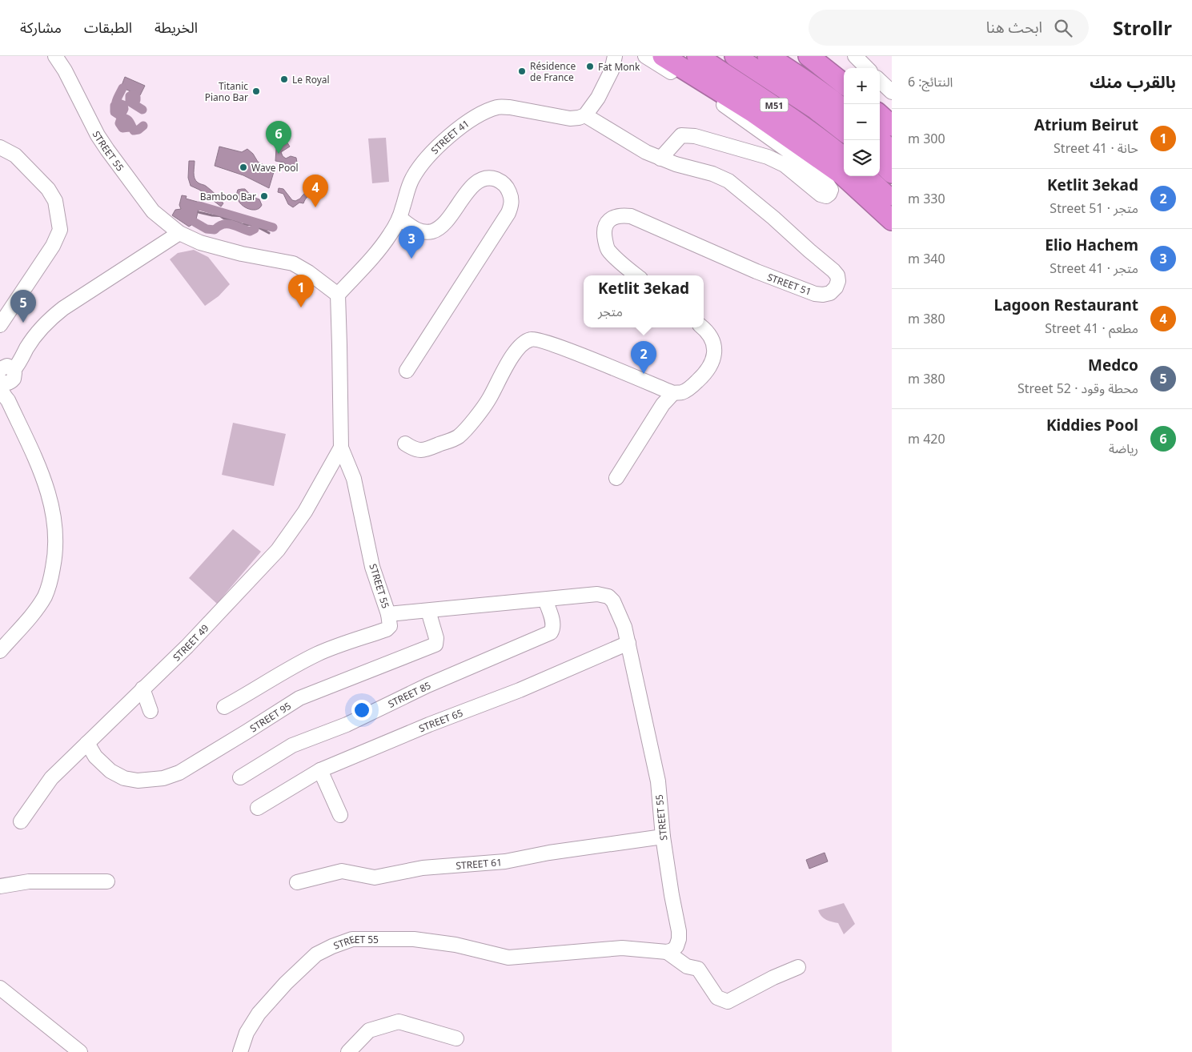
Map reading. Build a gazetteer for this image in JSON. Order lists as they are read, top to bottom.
{
  "streets": {
    "highway": ["M51"],
    "street": [
      "STREET 41",
      "STREET 55",
      "STREET 51",
      "STREET 49",
      "STREET 85",
      "STREET 95",
      "STREET 65",
      "STREET 61"
    ]
  },
  "crossings": [
    ["STREET 41", "STREET 55"],
    ["STREET 41", "STREET 51"],
    ["STREET 55", "STREET 49"],
    ["STREET 55", "STREET 85"],
    ["STREET 55", "STREET 95"],
    ["STREET 55", "STREET 65"],
    ["STREET 55", "STREET 61"],
    ["STREET 49", "STREET 95"]
  ],
  "places": [
    "Fat Monk",
    "Résidence de France",
    "Le Royal",
    "Titanic Piano Bar",
    "Wave Pool",
    "Bamboo Bar"
  ],
  "page": {
    "header": "Strollr",
    "search": "ابحث هنا",
    "nav": ["الخريطة", "الطبقات", "مشاركة"],
    "heading": ["بالقرب منك", "النتائج: 6"],
    "map_buttons": ["+", "−"],
    "list": [
      {
        "mark": "1",
        "name": "Atrium Beirut",
        "note": "حانة · Street 41",
        "value": "300 m"
      },
      {
        "mark": "2",
        "name": "Ketlit 3ekad",
        "note": "متجر · Street 51",
        "value": "330 m"
      },
      {
        "mark": "3",
        "name": "Elio Hachem",
        "note": "متجر · Street 41",
        "value": "340 m"
      },
      {
        "mark": "4",
        "name": "Lagoon Restaurant",
        "note": "مطعم · Street 41",
        "value": "380 m"
      },
      {
        "mark": "5",
        "name": "Medco",
        "note": "محطة وقود · Street 52",
        "value": "380 m"
      },
      {
        "mark": "6",
        "name": "Kiddies Pool",
        "note": "رياضة",
        "value": "420 m"
      }
    ],
    "pins": [
      "6",
      "4",
      "3",
      "1",
      "5",
      "2"
    ],
    "popup": ["Ketlit 3ekad", "متجر"]
  }
}
